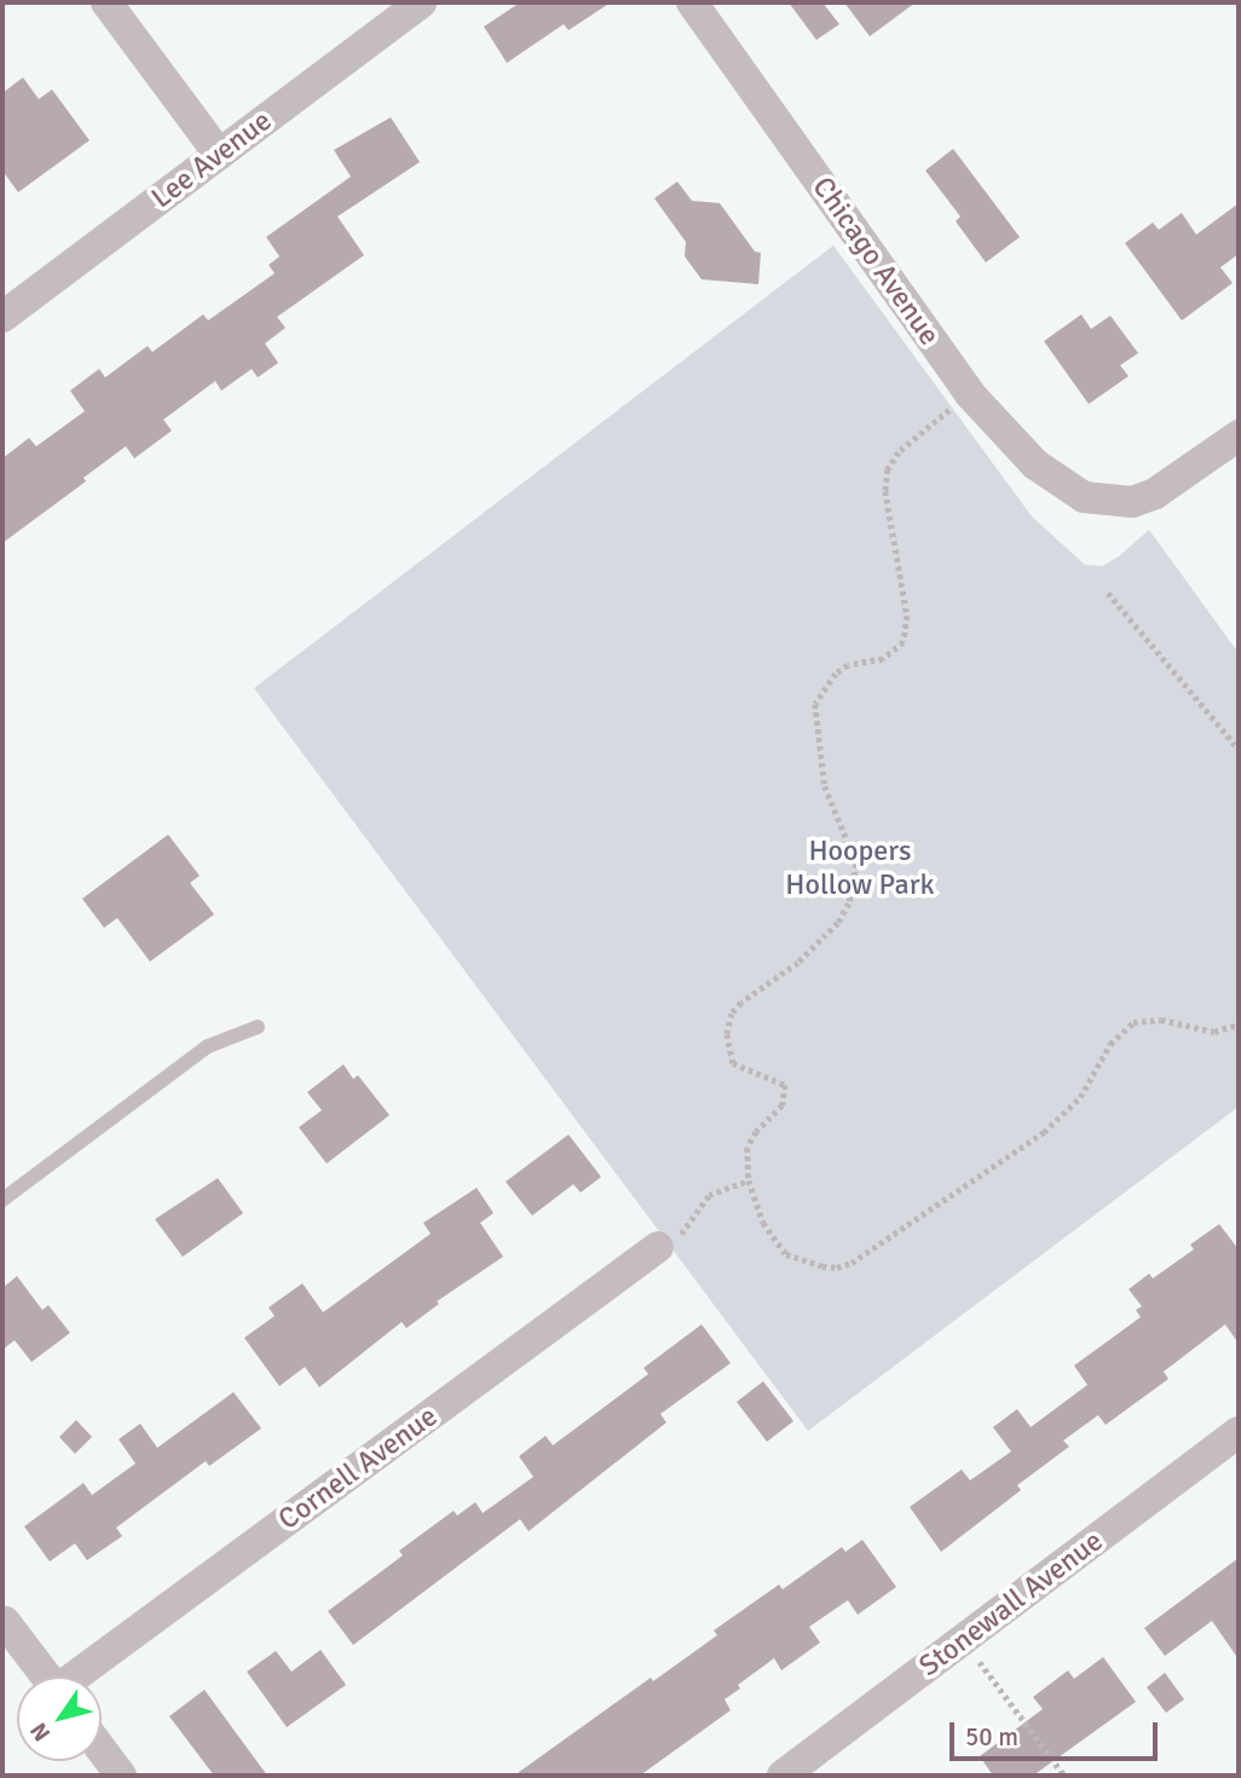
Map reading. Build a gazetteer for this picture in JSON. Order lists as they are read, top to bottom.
{
  "streets": {
    "street": [
      "Lee Avenue",
      "Chicago Avenue",
      "Cornell Avenue",
      "Stonewall Avenue"
    ]
  },
  "parks": ["Hoopers Hollow Park"],
  "scale_bar": "50 m",
  "north": "bottom left"
}
